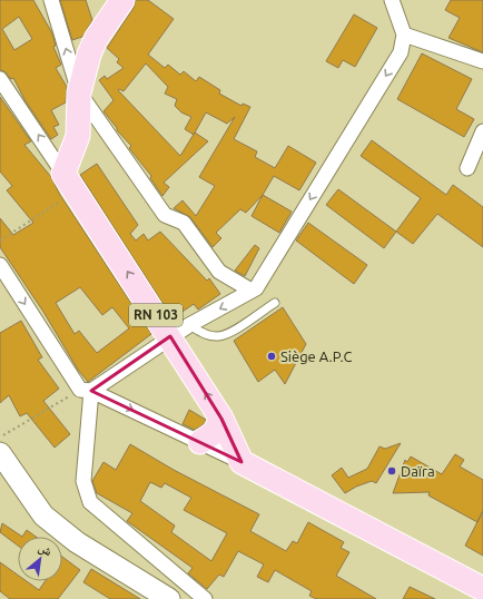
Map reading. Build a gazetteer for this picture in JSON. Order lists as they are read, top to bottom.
{
  "streets": {
    "main road": ["RN 103"]
  },
  "places": ["Siège A.P.C", "Daïra"],
  "north": "top right"
}
